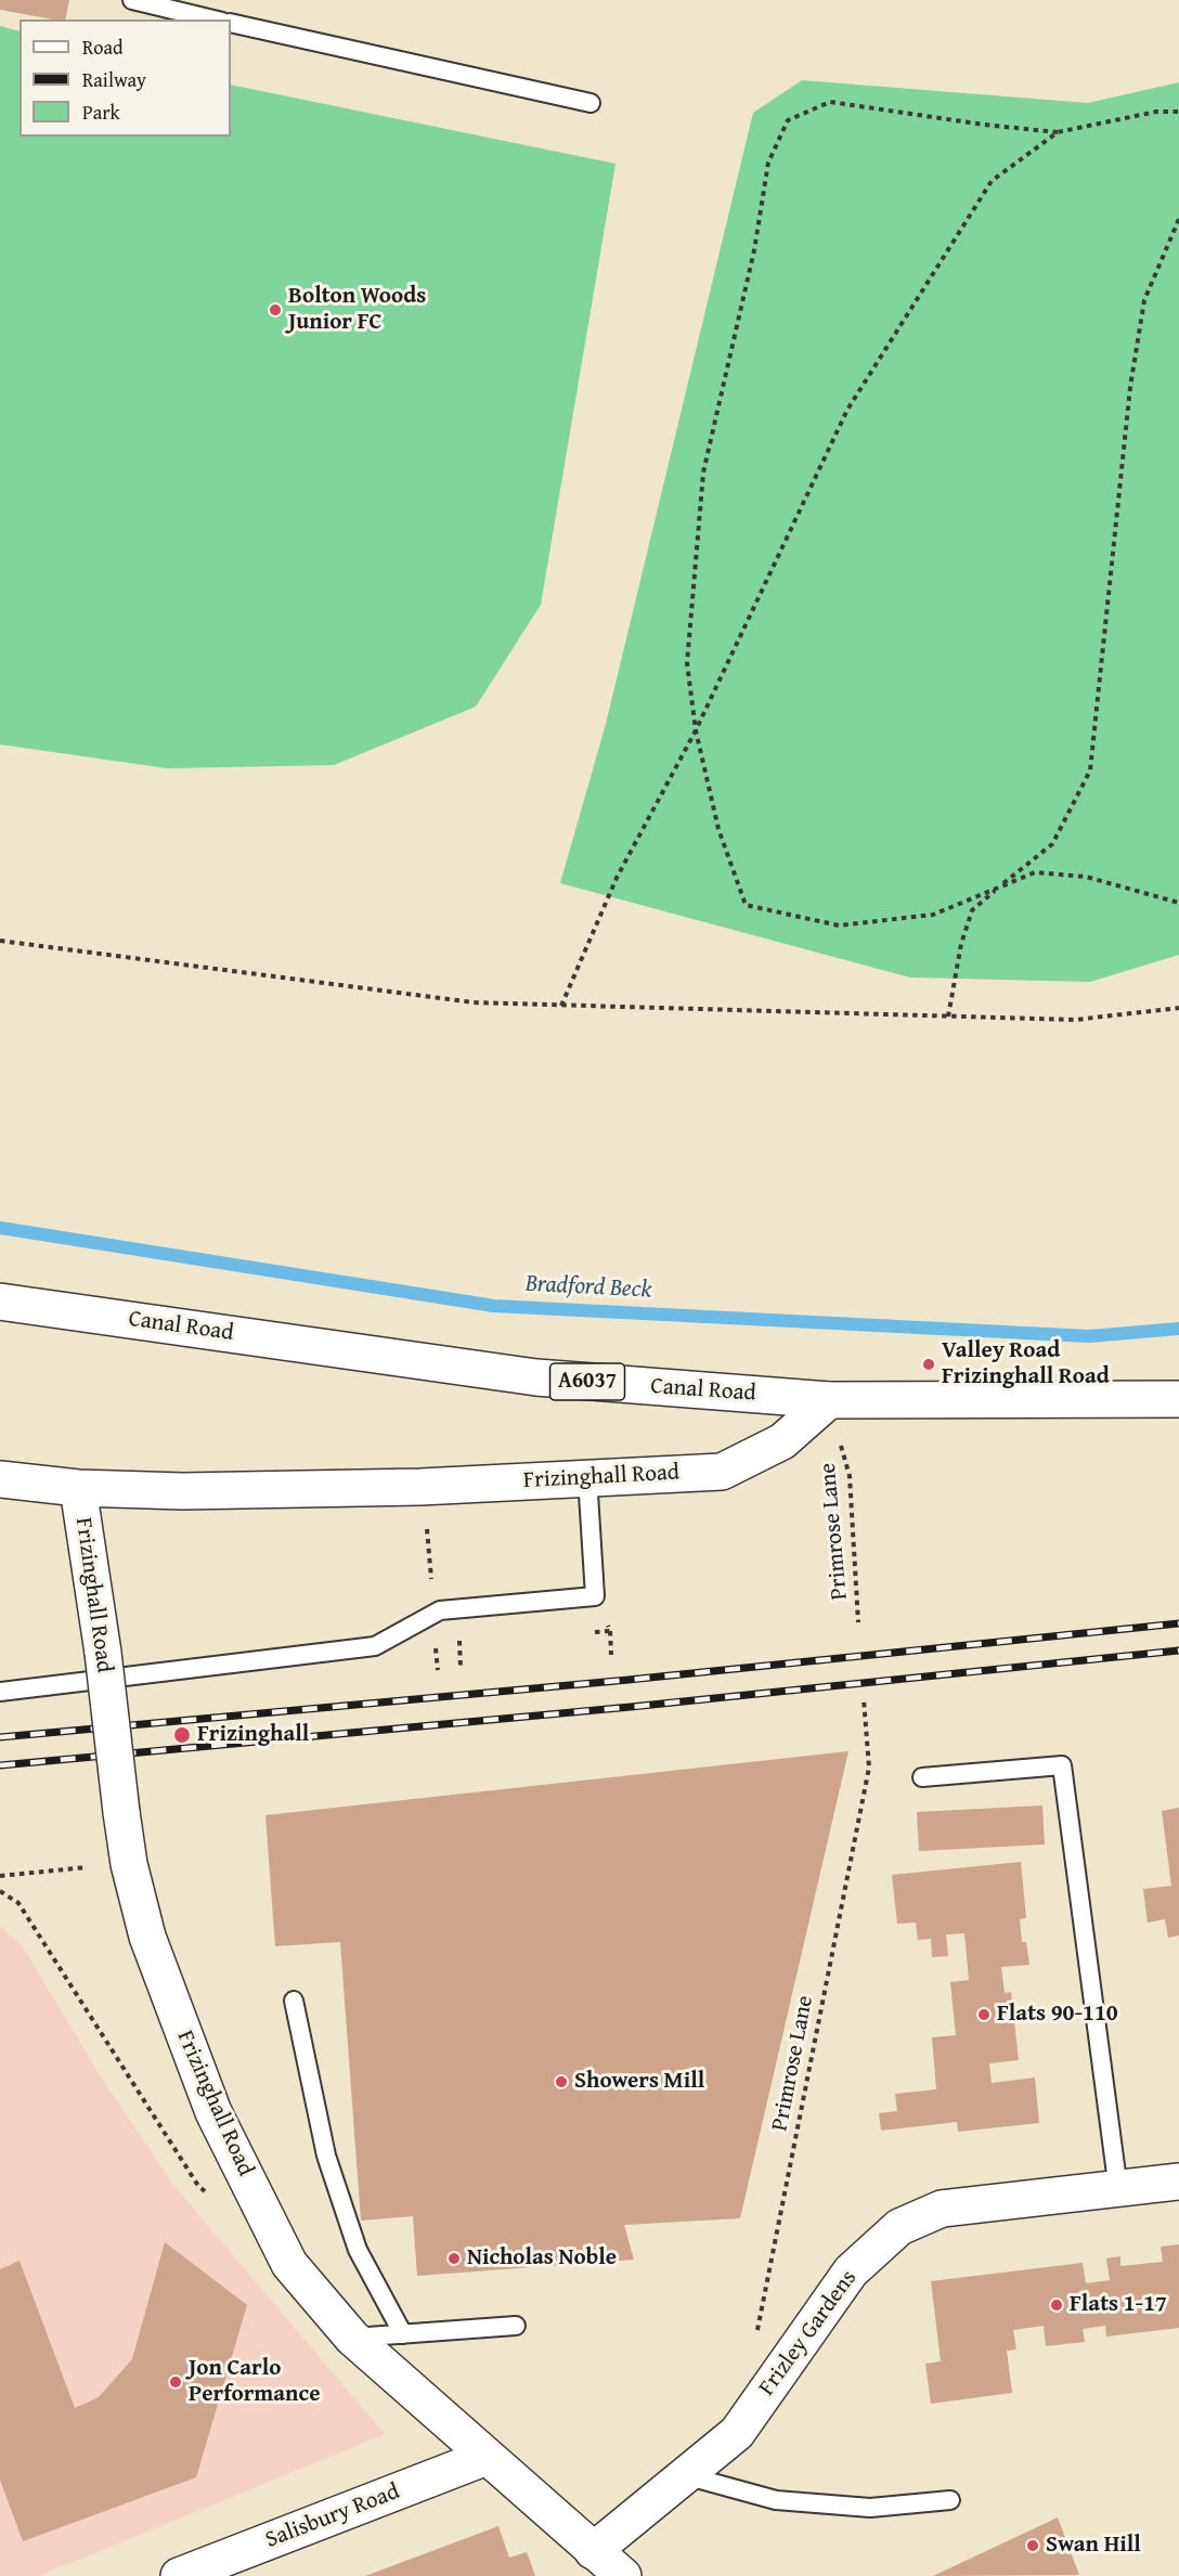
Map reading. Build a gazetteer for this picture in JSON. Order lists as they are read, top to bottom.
{
  "streets": {
    "street": [
      "Canal Road",
      "A6037",
      "Frizinghall Road",
      "Frizley Gardens",
      "Salisbury Road"
    ],
    "path": ["Primrose Lane"]
  },
  "crossings": [
    ["Canal Road", "Frizinghall Road"],
    ["Canal Road", "Primrose Lane"],
    ["Frizinghall Road", "Primrose Lane"],
    ["Frizinghall Road", "Frizley Gardens"],
    ["Frizinghall Road", "Salisbury Road"]
  ],
  "water": ["Bradford Beck"],
  "places": [
    "Bolton Woods Junior FC",
    "Valley Road Frizinghall Road",
    "Frizinghall",
    "Flats 90-110",
    "Showers Mill",
    "Nicholas Noble",
    "Flats 1-17",
    "Jon Carlo Performance",
    "Swan Hill"
  ],
  "legend": ["Road", "Railway", "Park"]
}
